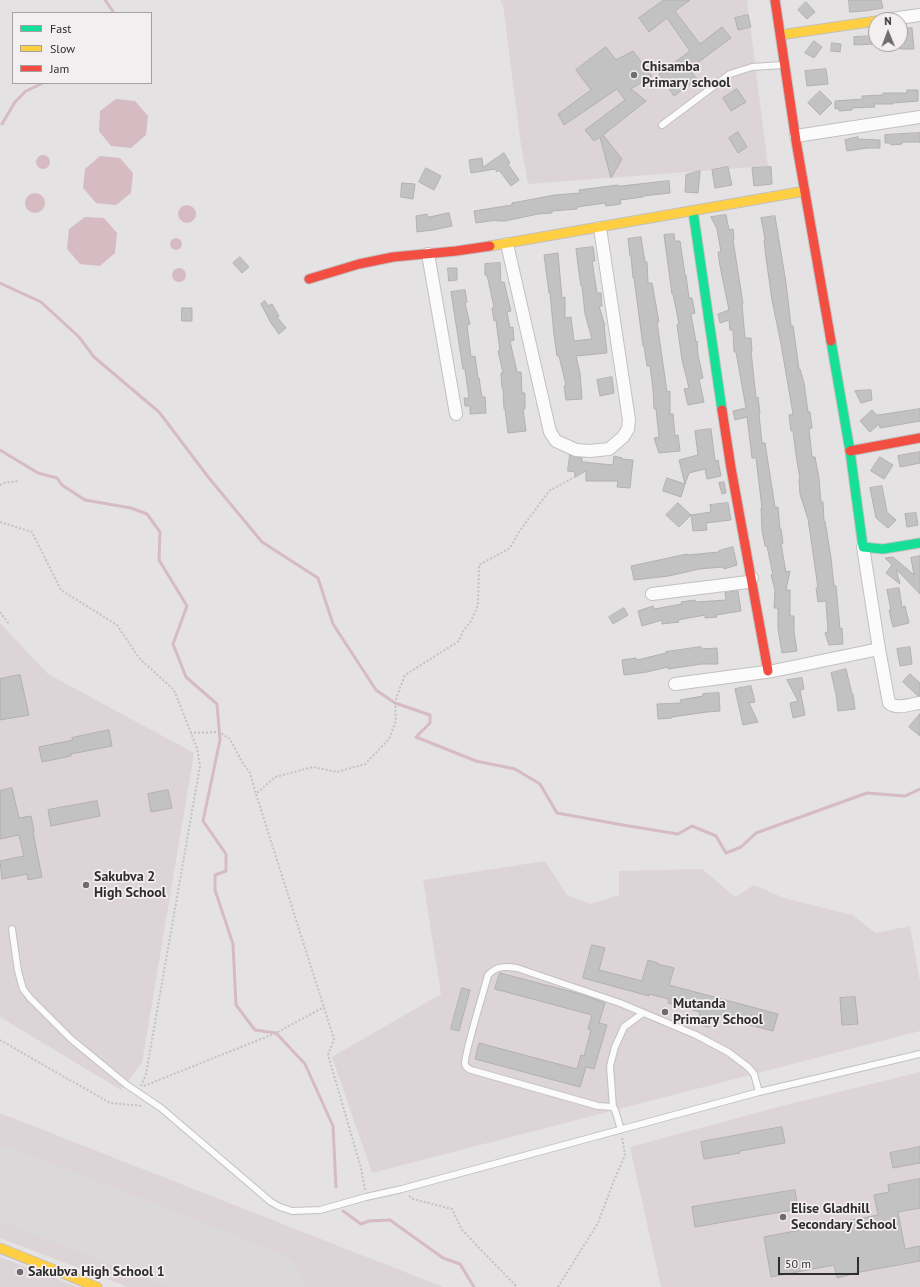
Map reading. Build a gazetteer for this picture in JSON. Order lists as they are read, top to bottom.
{
  "places": [
    "Chisamba Primary school",
    "Sakubva 2 High School",
    "Mutanda Primary School",
    "Elise Gladhill Secondary School",
    "Sakubva High School 1"
  ],
  "legend": ["Fast", "Slow", "Jam"],
  "scale_bar": "50 m",
  "north": "top"
}
